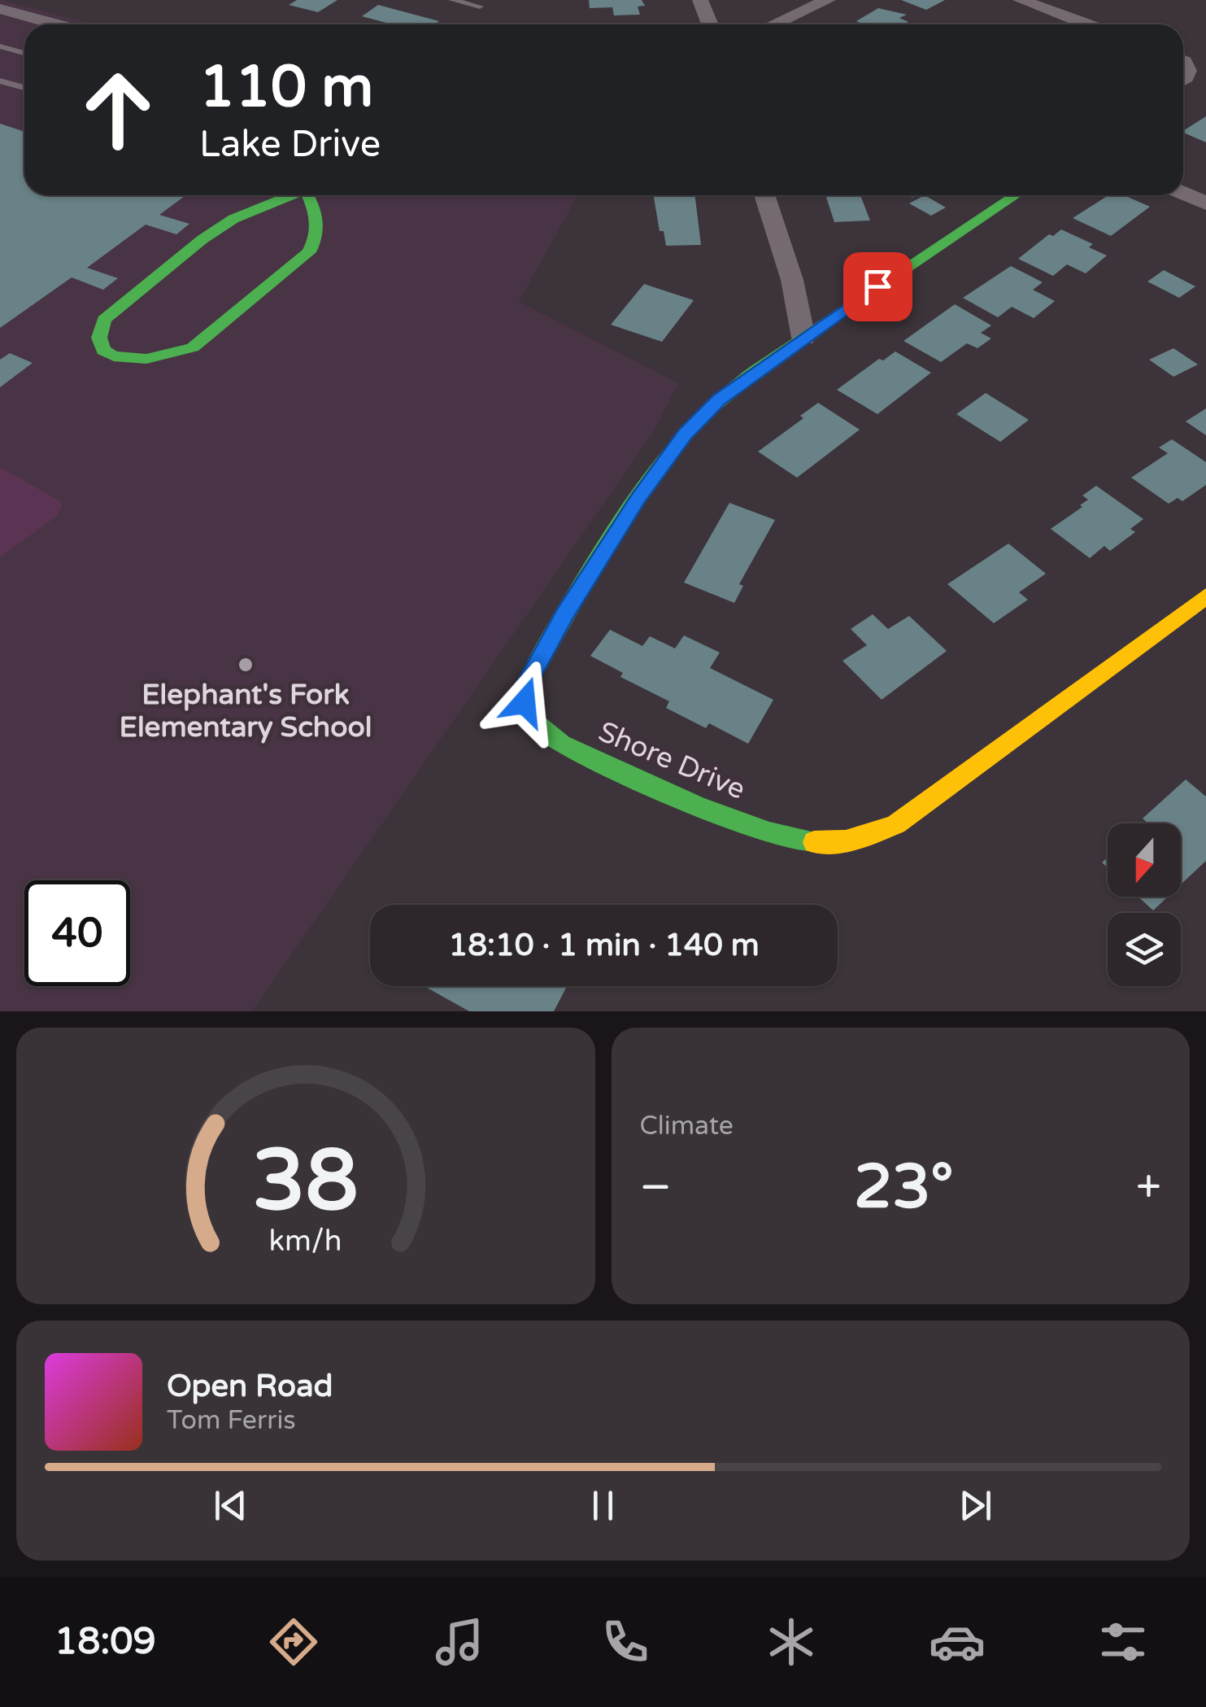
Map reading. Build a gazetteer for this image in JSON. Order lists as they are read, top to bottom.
{
  "streets": {
    "street": ["Shore Drive"]
  },
  "places": ["Elephant's Fork Elementary School"],
  "north": "bottom",
  "page": {
    "turn": ["110 m", "Lake Drive"],
    "limit": "40",
    "trip": "18:10 · 1 min · 140 m",
    "tile": "Climate",
    "heat": ["−", "23°", "+"],
    "song": ["Open Road", "Tom Ferris"],
    "tabs": "18:09",
    "gauge": ["38", "km/h"]
  }
}
